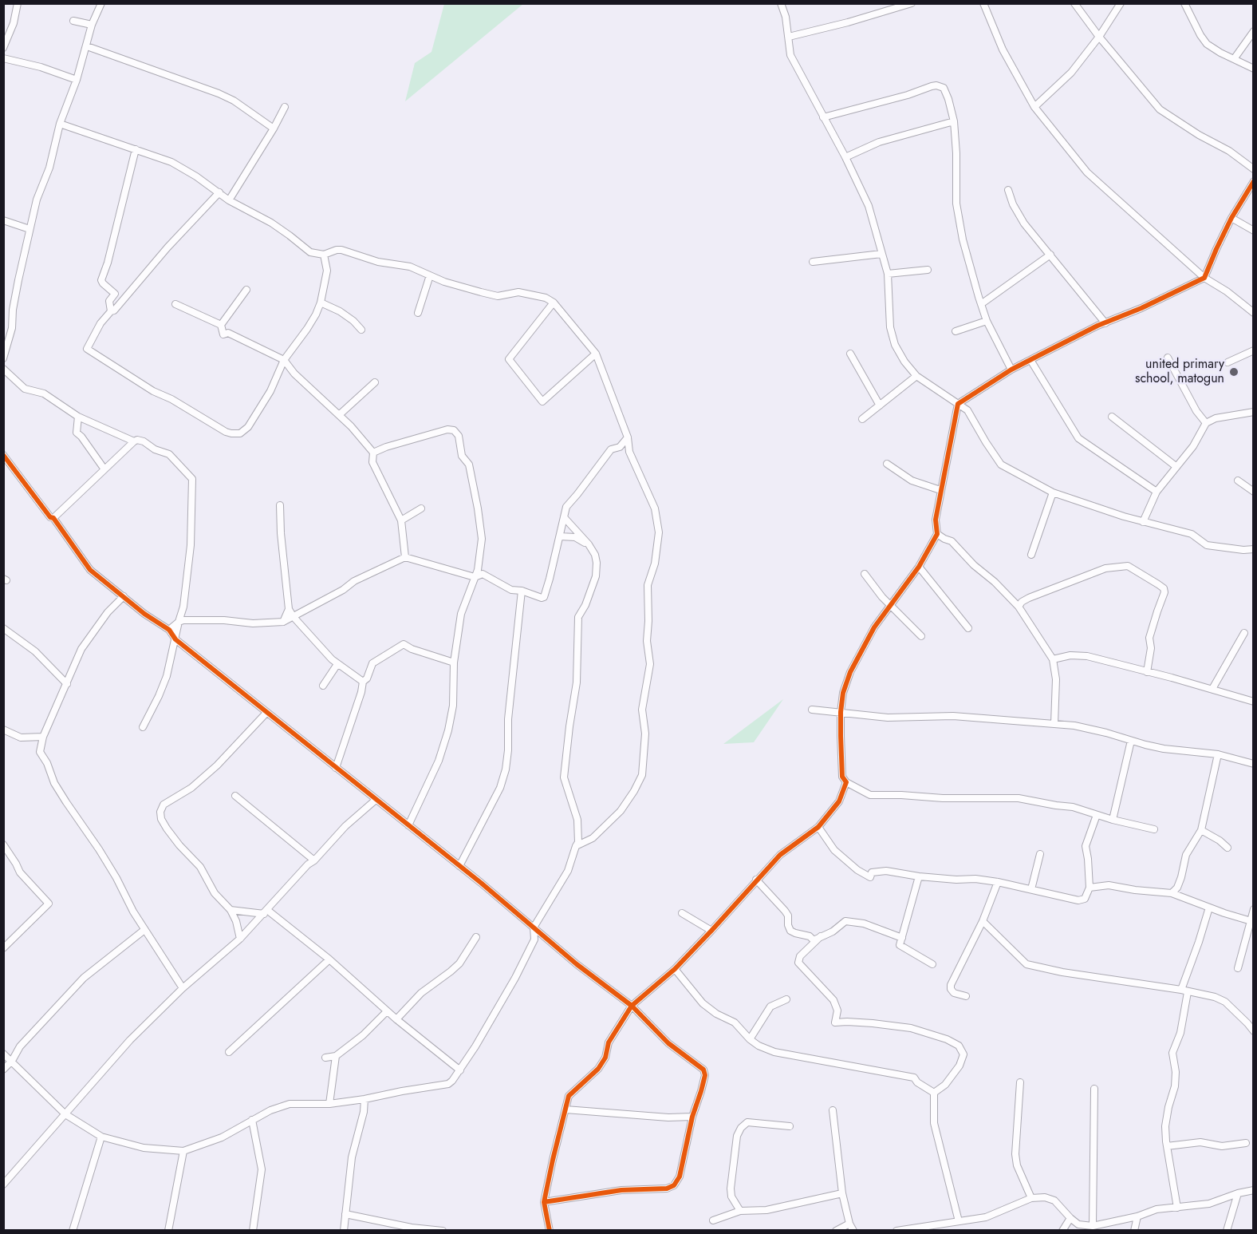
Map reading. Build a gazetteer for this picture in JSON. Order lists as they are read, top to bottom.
{
  "places": ["united primary school, matogun"]
}
